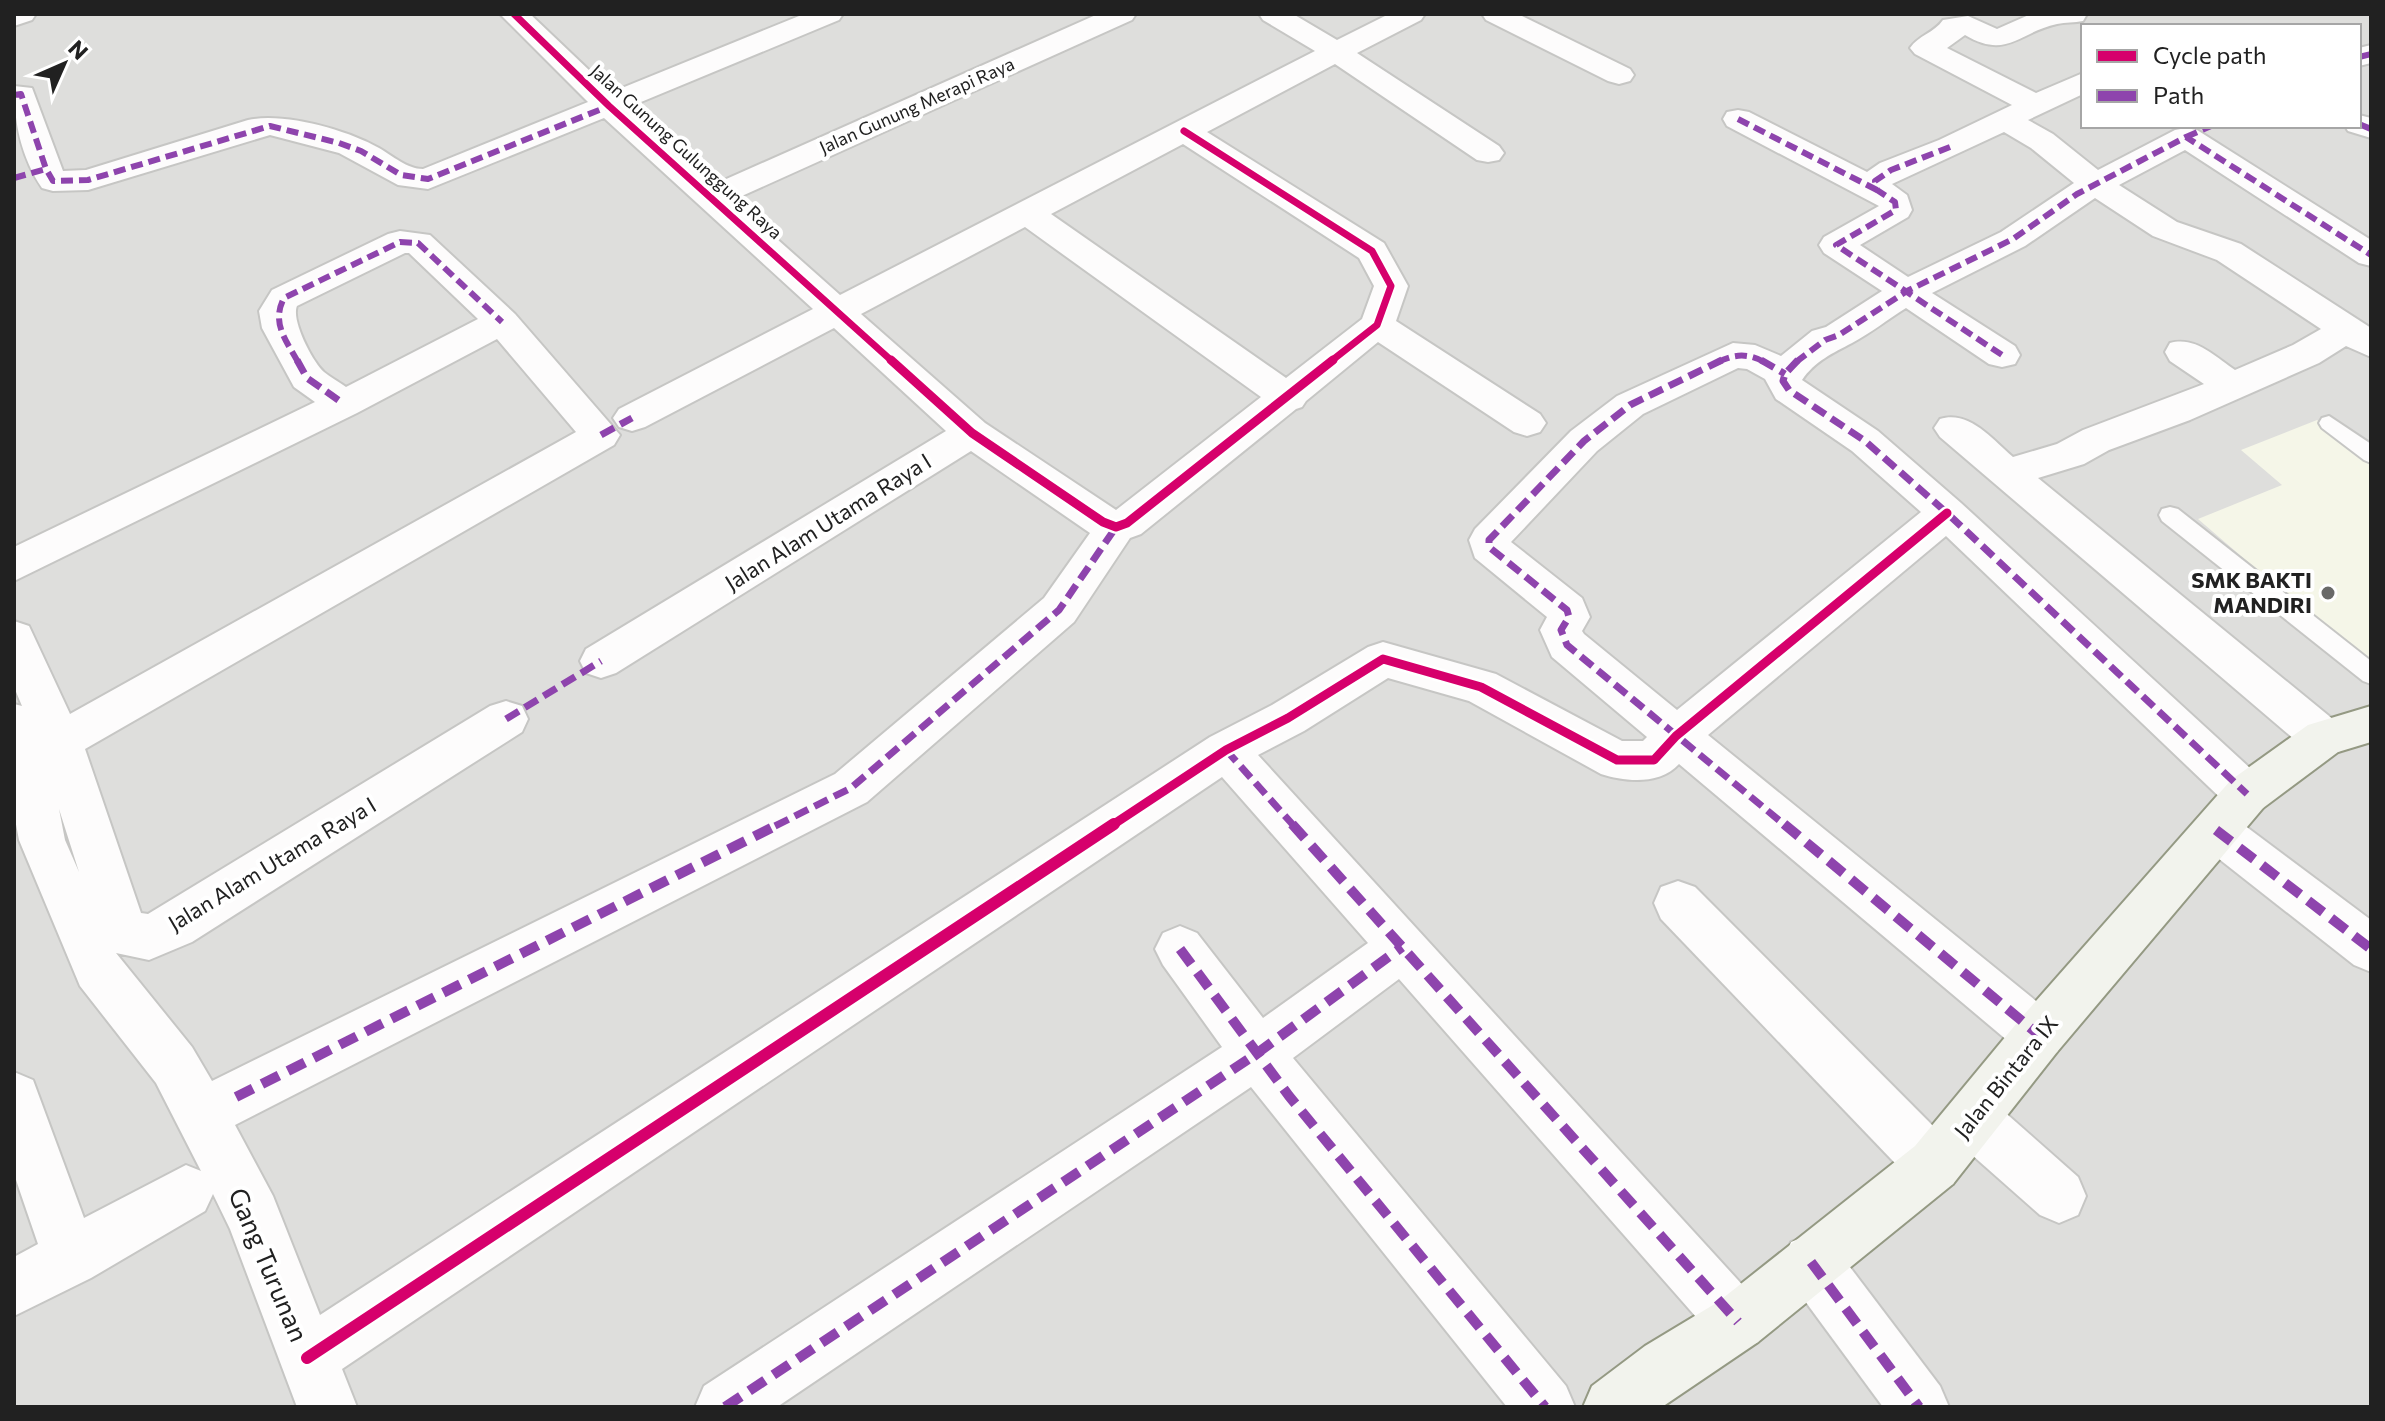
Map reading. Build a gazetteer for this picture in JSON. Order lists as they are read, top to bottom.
{
  "streets": {
    "street": [
      "Jalan Gunung Merapi Raya",
      "Jalan Gunung Gulunggung Raya",
      "Jalan Alam Utama Raya I",
      "Jalan Bintara IX",
      "Gang Turunan"
    ]
  },
  "crossings": [
    ["Jalan Gunung Merapi Raya", "Jalan Gunung Gulunggung Raya"],
    ["Jalan Gunung Gulunggung Raya", "Jalan Alam Utama Raya I"],
    ["Jalan Alam Utama Raya I", "Gang Turunan"]
  ],
  "places": ["SMK BAKTI MANDIRI"],
  "legend": ["Cycle path", "Path"],
  "north": "top right"
}
